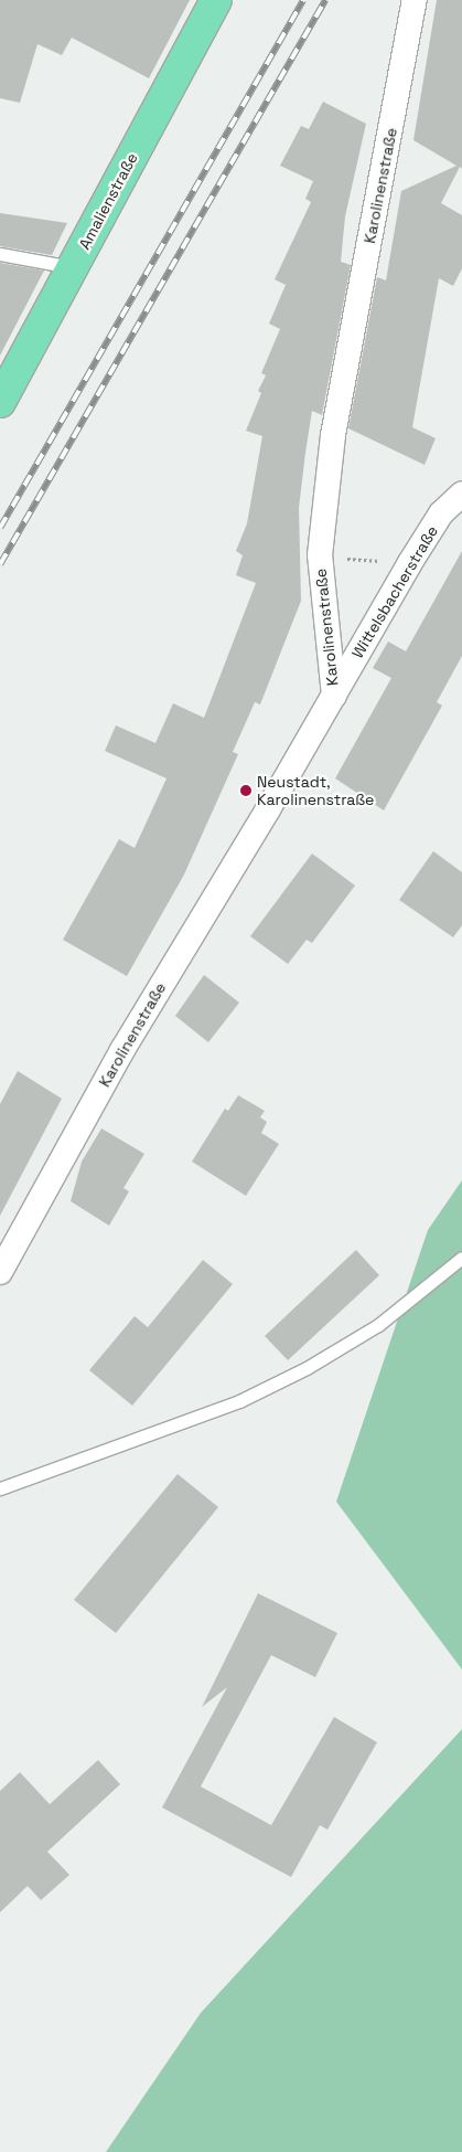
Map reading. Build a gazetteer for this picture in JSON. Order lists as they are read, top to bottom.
{
  "streets": {
    "main road": ["Amalienstraße"],
    "street": ["Karolinenstraße", "Wittelsbacherstraße"]
  },
  "crossings": [
    ["Karolinenstraße", "Wittelsbacherstraße"]
  ],
  "places": ["Neustadt, Karolinenstraße"]
}
